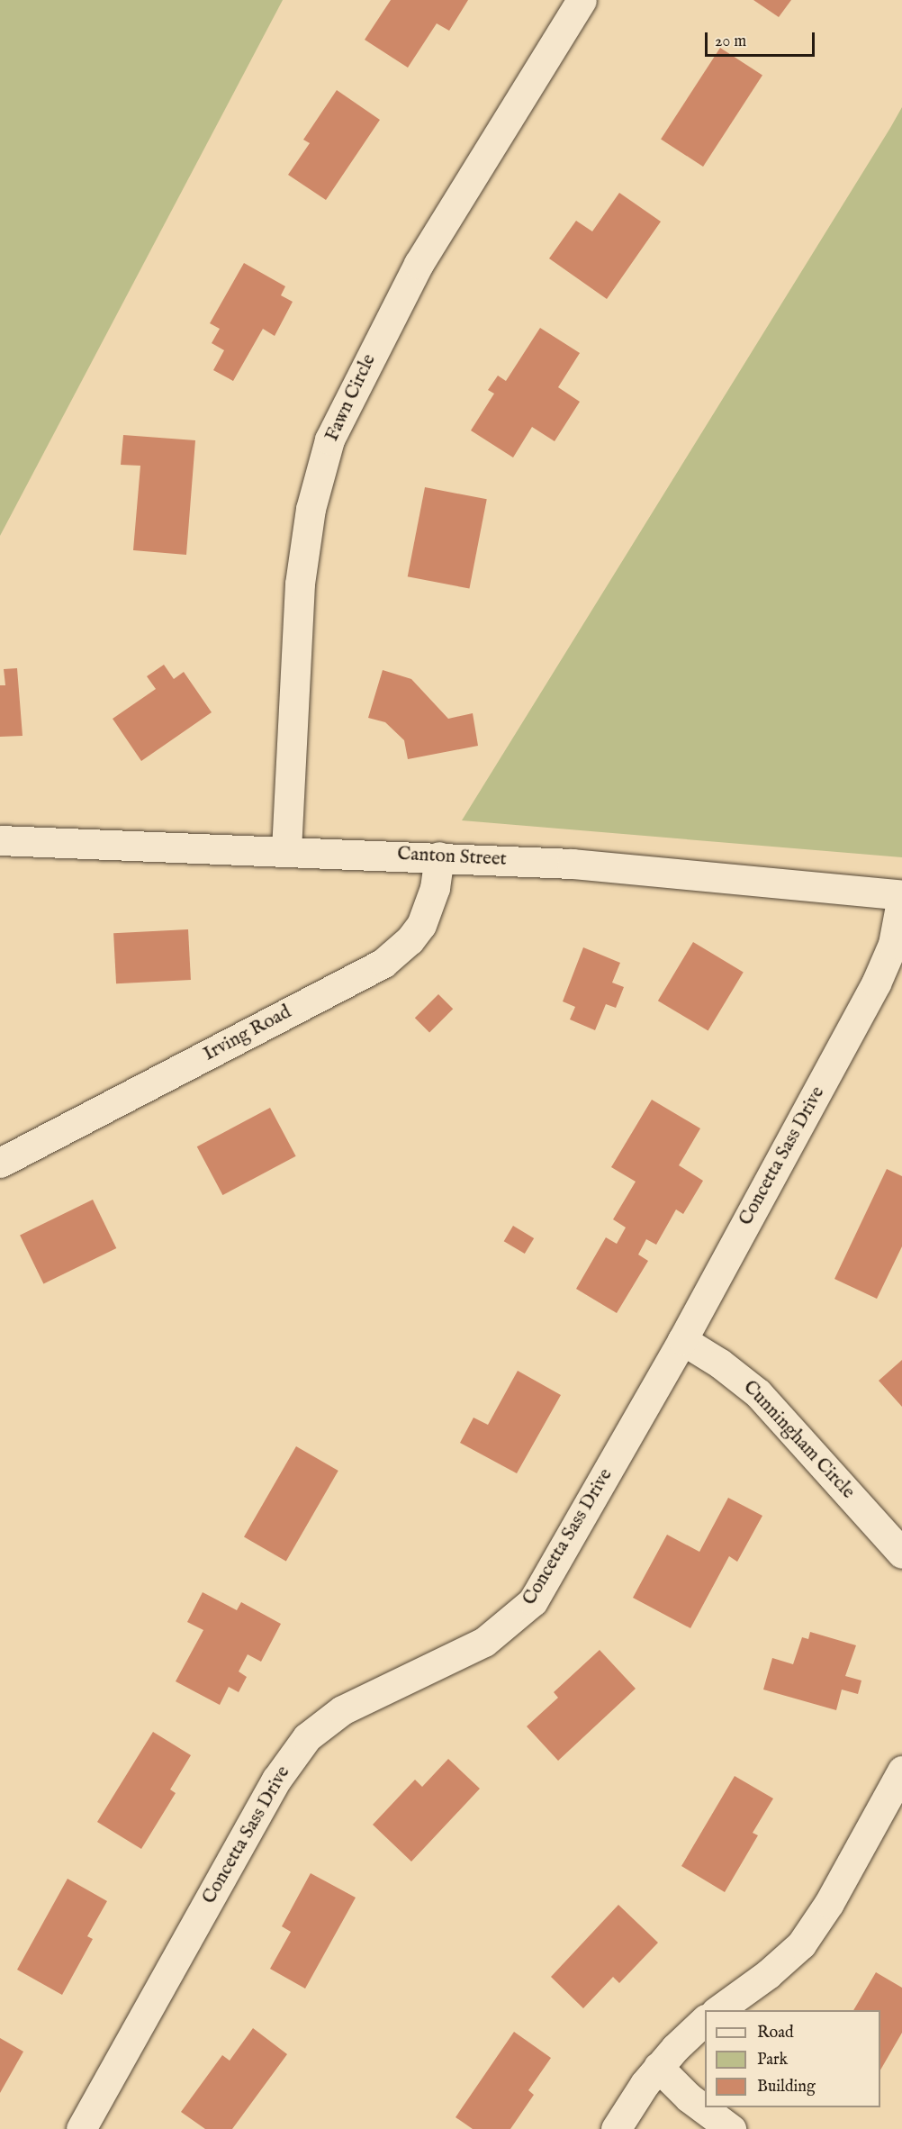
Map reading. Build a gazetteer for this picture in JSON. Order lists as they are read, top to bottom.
{
  "streets": {
    "street": [
      "Fawn Circle",
      "Canton Street",
      "Irving Road",
      "Concetta Sass Drive",
      "Cunningham Circle"
    ]
  },
  "crossings": [
    ["Fawn Circle", "Canton Street"],
    ["Canton Street", "Irving Road"],
    ["Canton Street", "Concetta Sass Drive"],
    ["Concetta Sass Drive", "Cunningham Circle"]
  ],
  "legend": ["Road", "Park", "Building"],
  "scale_bar": "20 m"
}
